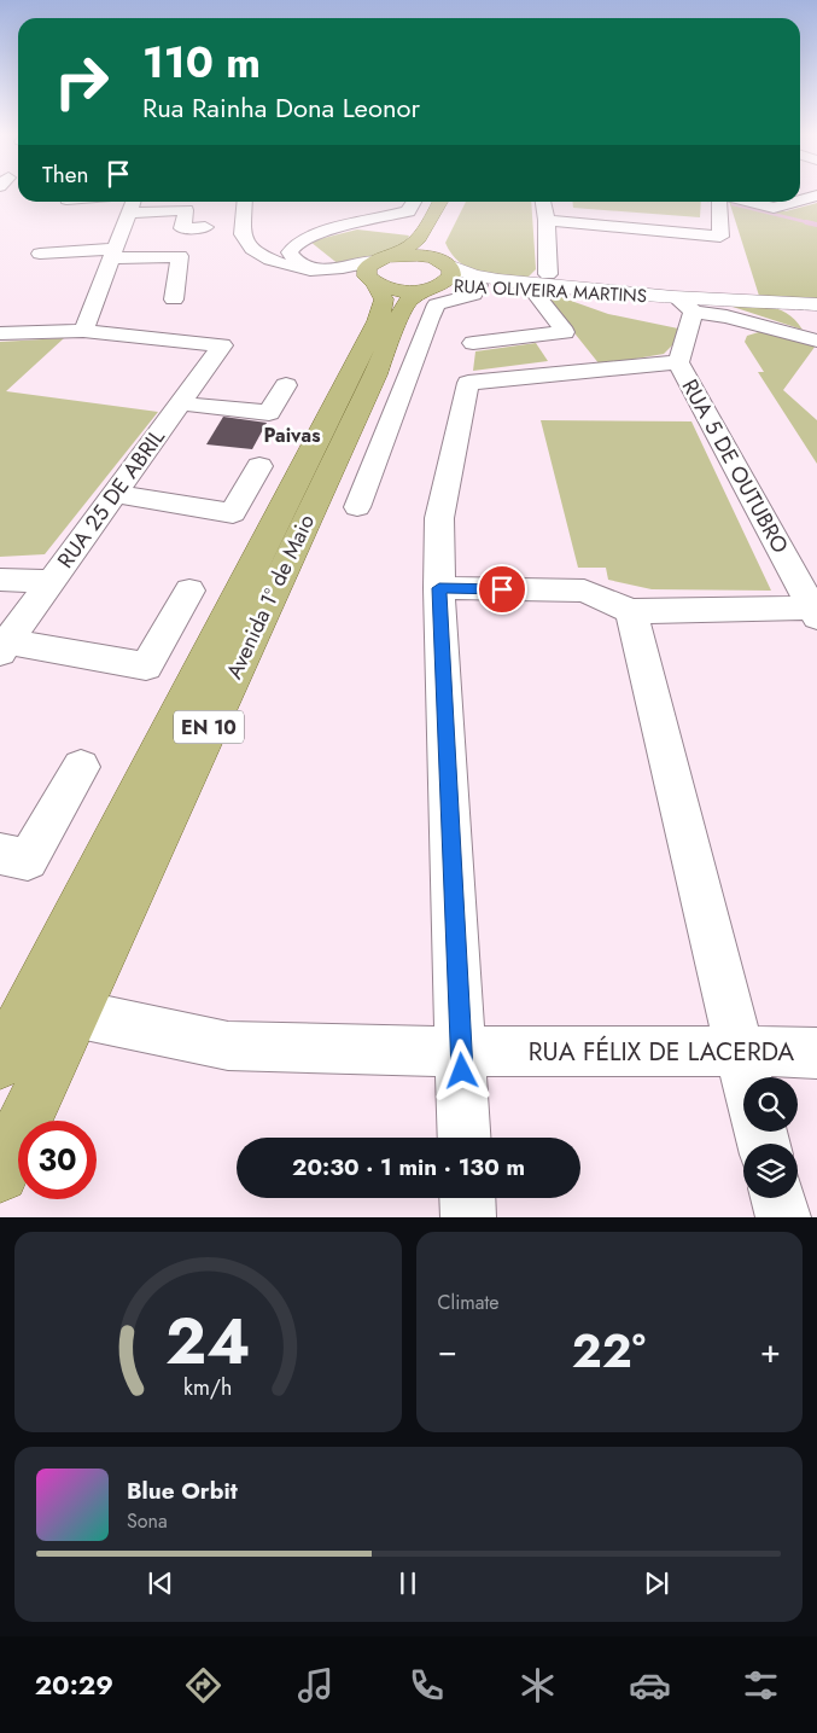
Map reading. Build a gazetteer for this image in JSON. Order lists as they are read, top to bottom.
{
  "streets": {
    "main road": ["RUA OLIVEIRA MARTINS", "Avenida 1º de Maio", "EN 10"],
    "street": ["RUA 5 DE OUTUBRO", "RUA 25 DE ABRIL", "RUA FÉLIX DE LACERDA"]
  },
  "crossings": [
    ["RUA OLIVEIRA MARTINS", "RUA 5 DE OUTUBRO"],
    ["RUA OLIVEIRA MARTINS", "Avenida 1º de Maio"],
    ["Avenida 1º de Maio", "RUA FÉLIX DE LACERDA"]
  ],
  "districts": ["Paivas"],
  "page": {
    "turn": ["110 m", "Rua Rainha Dona Leonor"],
    "then": "Then",
    "limit": "30",
    "trip": "20:30 · 1 min · 130 m",
    "tile": "Climate",
    "heat": ["−", "22°", "+"],
    "song": ["Blue Orbit", "Sona"],
    "tabs": "20:29",
    "gauge": ["24", "km/h"]
  }
}
